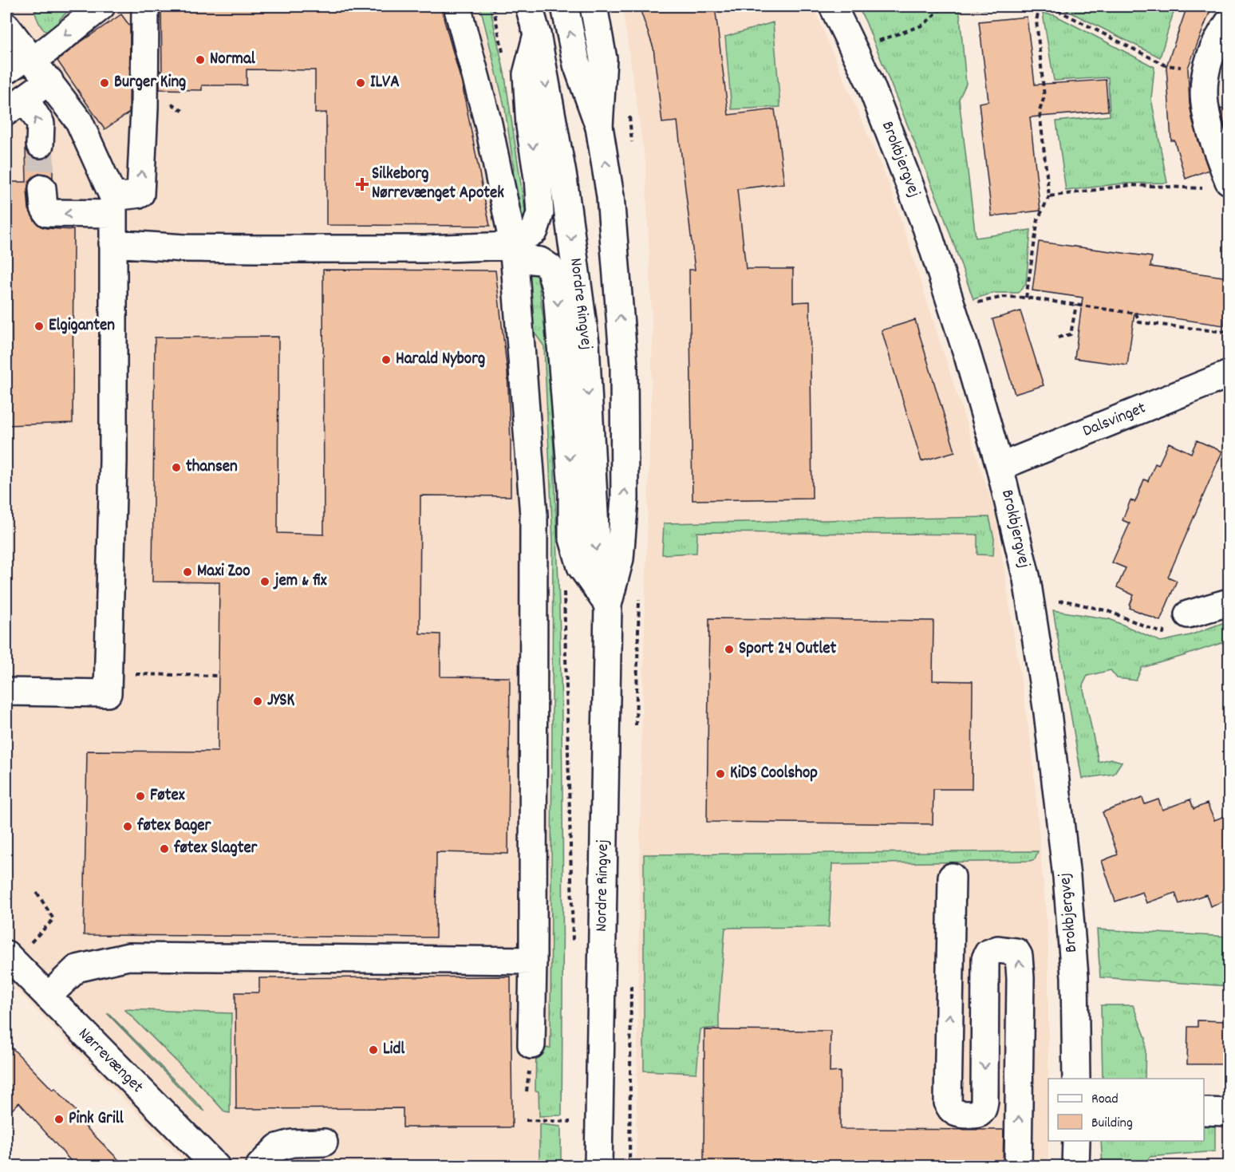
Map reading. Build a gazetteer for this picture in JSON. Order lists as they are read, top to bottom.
{
  "streets": {
    "street": [
      "Brokbjergvej",
      "Nordre Ringvej",
      "Dalsvinget",
      "Nørrevænget"
    ]
  },
  "crossings": [
    ["Brokbjergvej", "Dalsvinget"]
  ],
  "places": {
    "other": [
      "Normal",
      "Burger King",
      "ILVA",
      "Elgiganten",
      "Harald Nyborg",
      "thansen",
      "Maxi Zoo",
      "jem & fix",
      "Sport 24 Outlet",
      "JYSK",
      "KiDS Coolshop",
      "Føtex",
      "føtex Bager",
      "føtex Slagter",
      "Lidl",
      "Pink Grill"
    ],
    "health": ["Silkeborg Nørrevænget Apotek"]
  },
  "legend": ["Road", "Building"]
}
